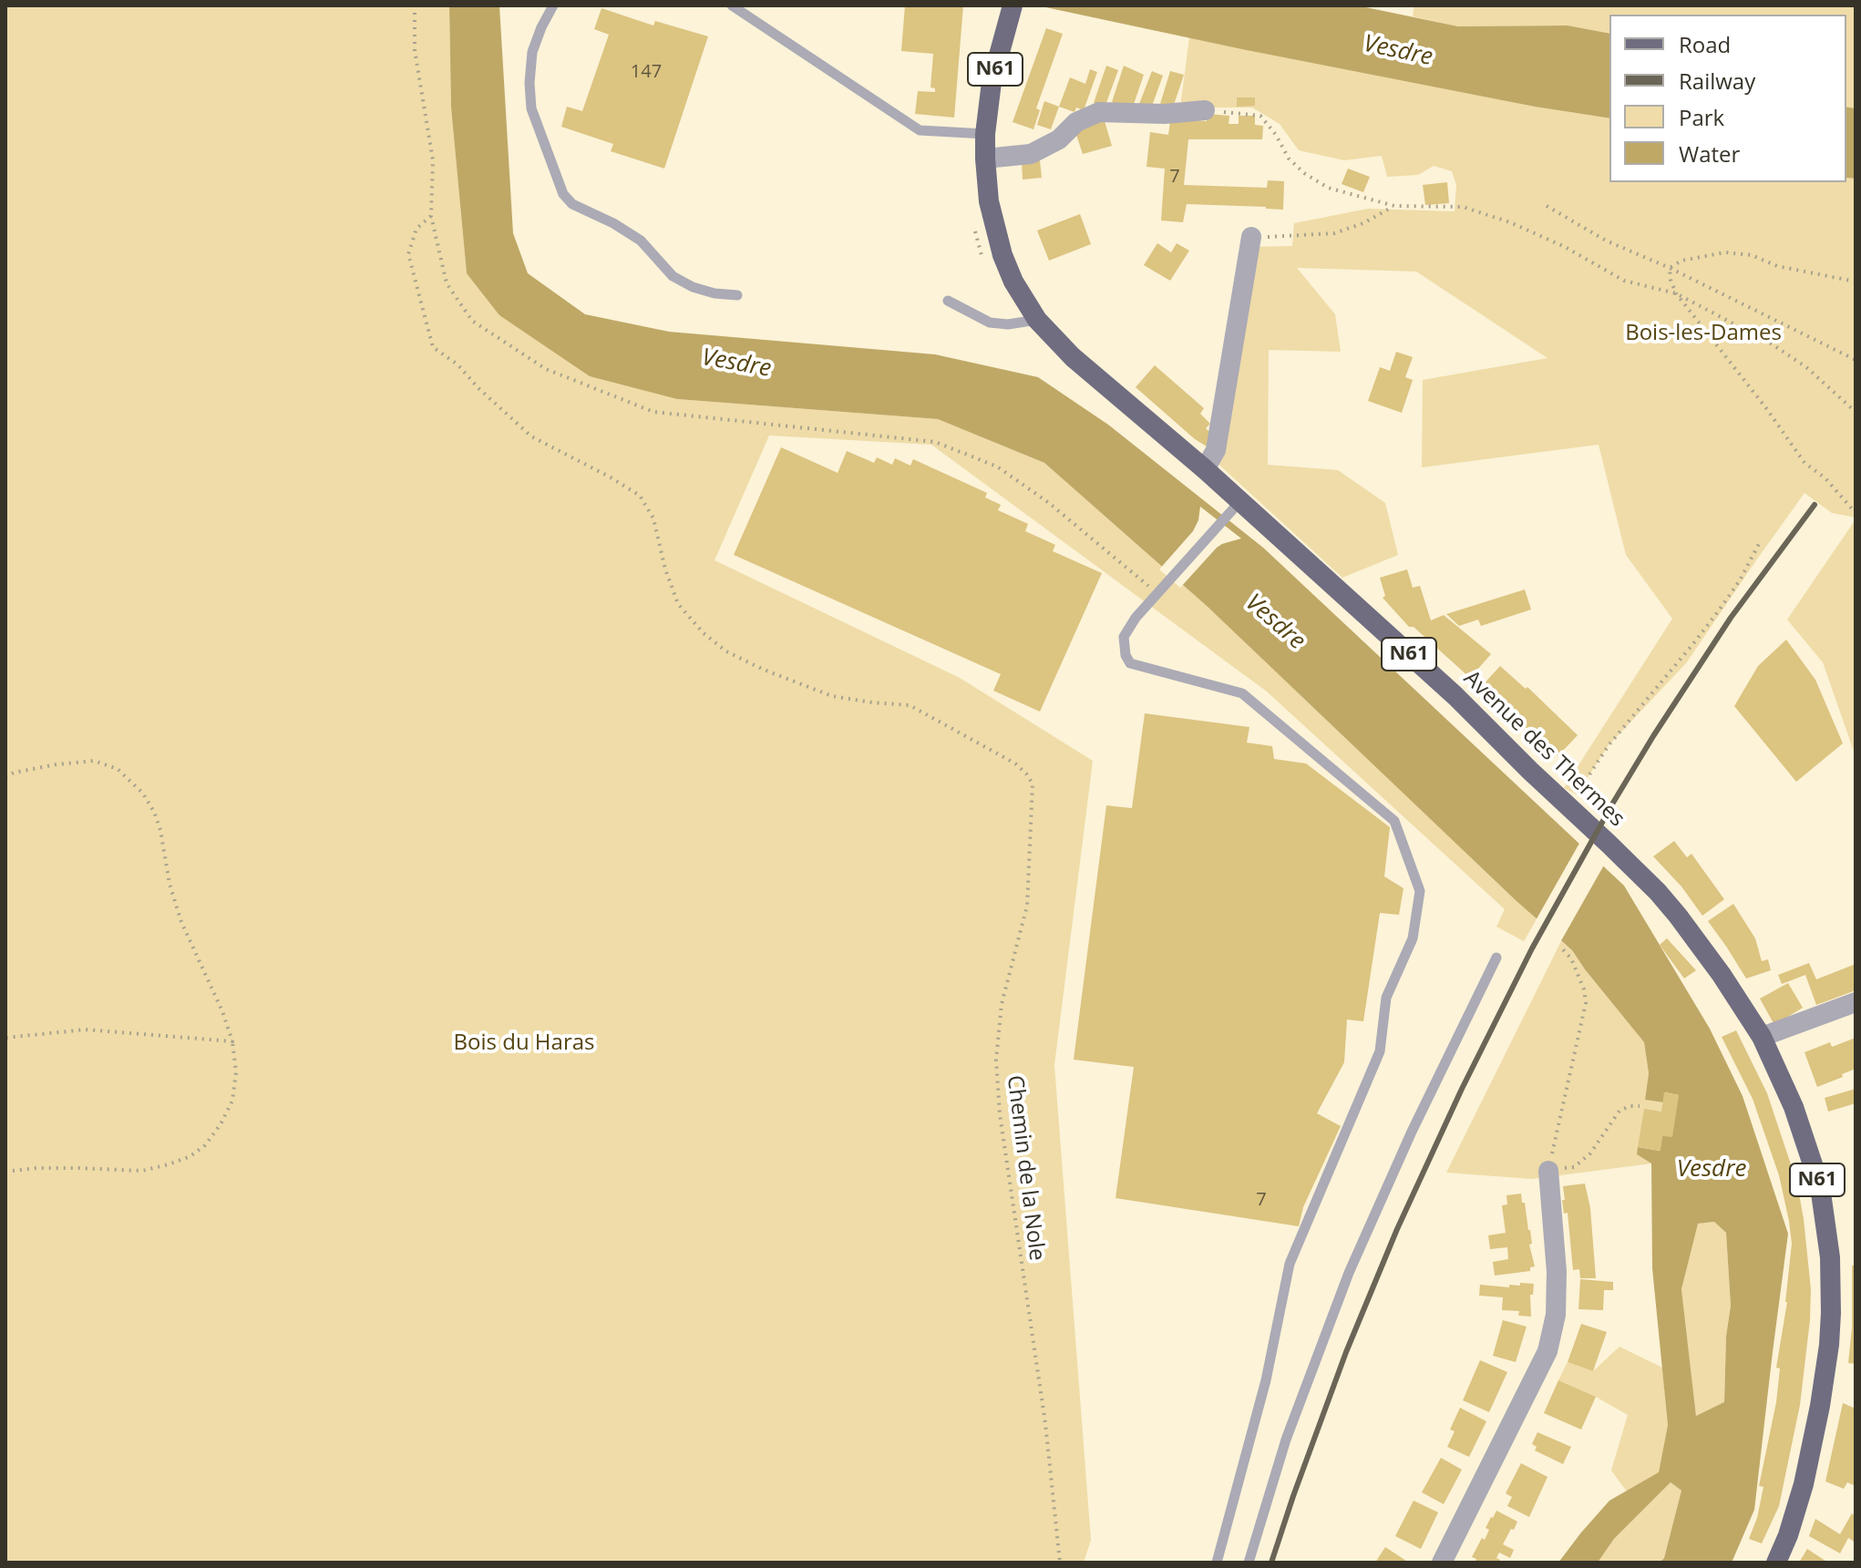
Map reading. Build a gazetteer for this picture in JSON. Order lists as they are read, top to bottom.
{
  "streets": {
    "main road": ["N61", "Avenue des Thermes"],
    "path": ["Chemin de la Nole"]
  },
  "water": ["Vesdre"],
  "parks": ["Bois-les-Dames", "Bois du Haras"],
  "house_numbers": ["147", "7", "7"],
  "legend": [
    "Road",
    "Railway",
    "Park",
    "Water"
  ]
}
